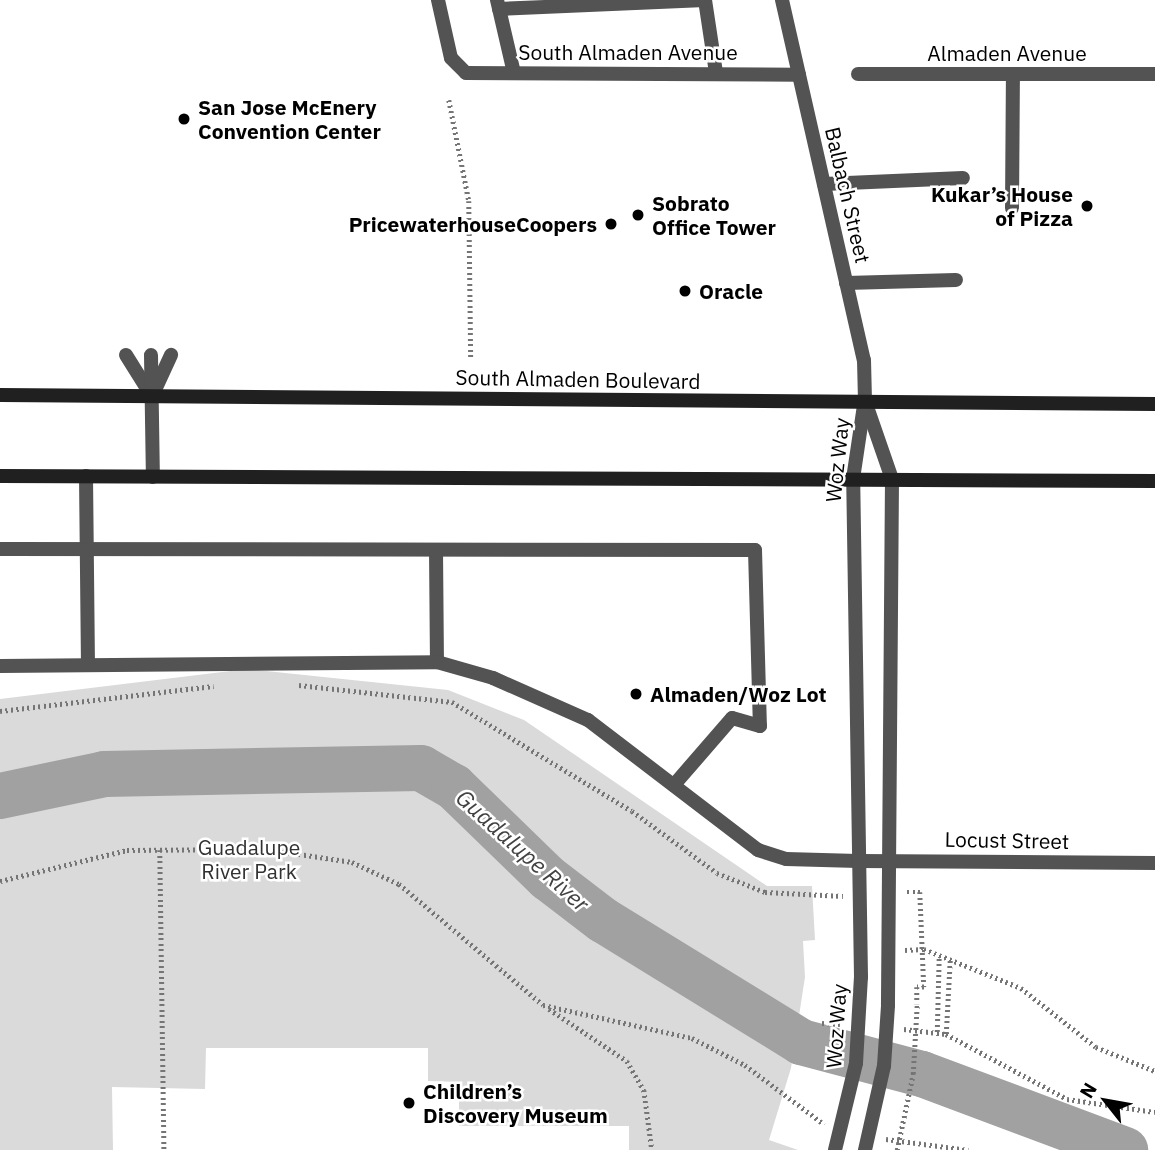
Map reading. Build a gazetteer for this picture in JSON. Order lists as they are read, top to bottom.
{
  "streets": {
    "main road": ["South Almaden Boulevard"],
    "street": [
      "South Almaden Avenue",
      "Almaden Avenue",
      "Balbach Street",
      "Woz Way",
      "Locust Street"
    ]
  },
  "crossings": [
    ["South Almaden Avenue", "Balbach Street"],
    ["Balbach Street", "South Almaden Boulevard"],
    ["Balbach Street", "Woz Way"],
    ["South Almaden Boulevard", "Woz Way"],
    ["Woz Way", "Locust Street"]
  ],
  "water": ["Guadalupe River"],
  "parks": ["Guadalupe River Park"],
  "places": [
    "San Jose McEnery Convention Center",
    "Kukar’s House of Pizza",
    "Sobrato Office Tower",
    "PricewaterhouseCoopers",
    "Oracle",
    "Almaden/Woz Lot",
    "Children’s Discovery Museum"
  ],
  "north": "top left"
}
